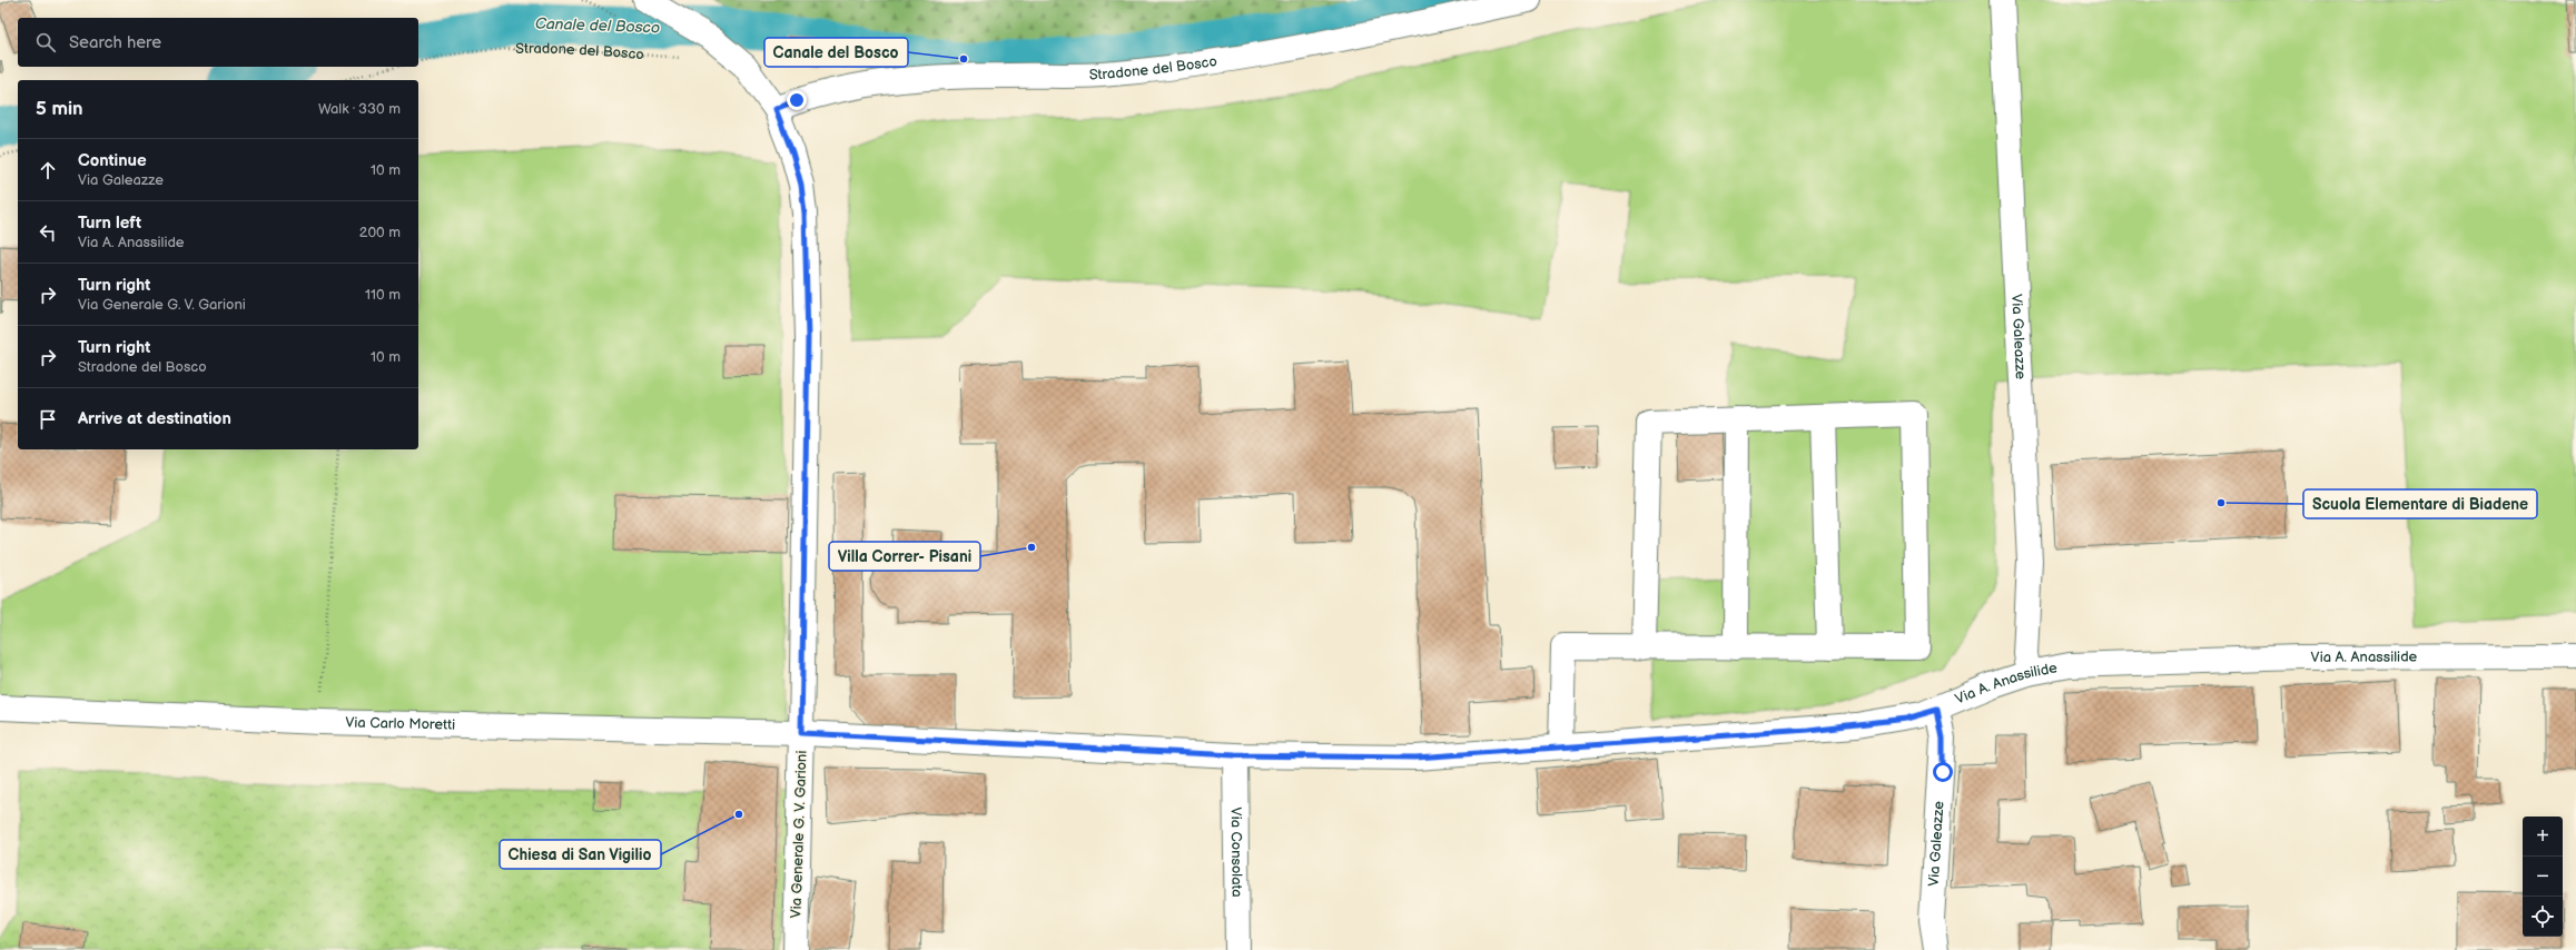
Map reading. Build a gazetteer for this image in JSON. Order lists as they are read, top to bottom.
{
  "streets": {
    "street": [
      "Stradone del Bosco",
      "Via Galeazze",
      "Via A. Anassilide",
      "Via Carlo Moretti",
      "Via Generale G. V. Garioni",
      "Via Consolata"
    ]
  },
  "crossings": [
    ["Stradone del Bosco", "Via Generale G. V. Garioni"],
    ["Via Galeazze", "Via A. Anassilide"],
    ["Via A. Anassilide", "Via Carlo Moretti"],
    ["Via A. Anassilide", "Via Generale G. V. Garioni"],
    ["Via A. Anassilide", "Via Consolata"],
    ["Via Carlo Moretti", "Via Generale G. V. Garioni"]
  ],
  "water": ["Canale del Bosco"],
  "places": [
    "Canale del Bosco",
    "Scuola Elementare di Biadene",
    "Villa Correr- Pisani",
    "Chiesa di San Vigilio"
  ],
  "page": {
    "search": "Search here",
    "heading": ["5 min", "Walk · 330 m"],
    "list": [
      ["Continue", "Via Galeazze", "10 m"],
      ["Turn left", "Via A. Anassilide", "200 m"],
      ["Turn right", "Via Generale G. V. Garioni", "110 m"],
      ["Turn right", "Stradone del Bosco", "10 m"],
      "Arrive at destination"
    ],
    "map_buttons": ["+", "−"]
  }
}
